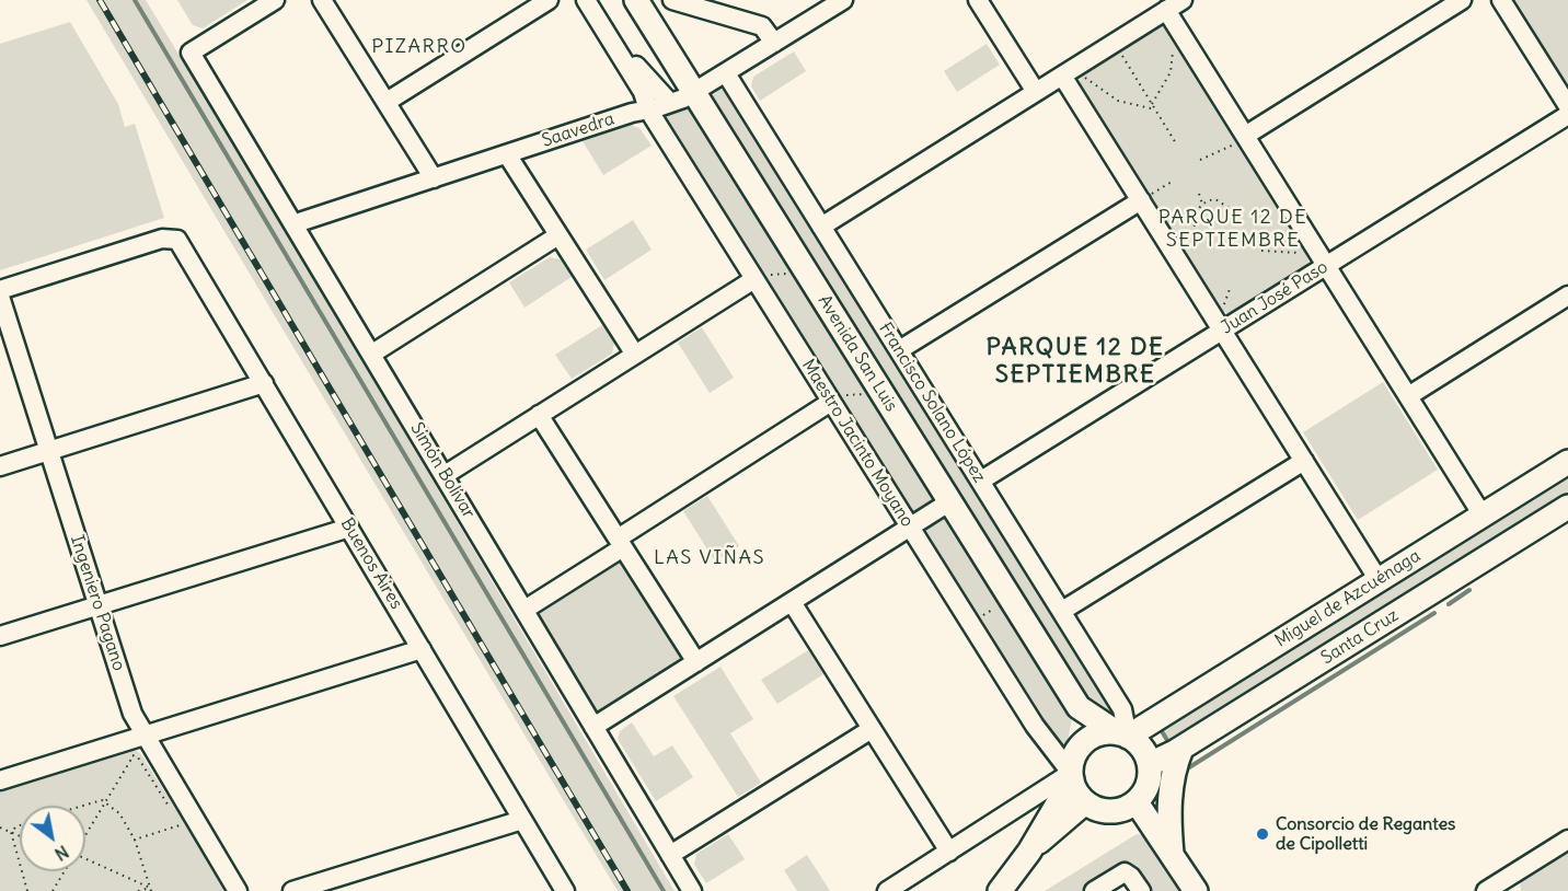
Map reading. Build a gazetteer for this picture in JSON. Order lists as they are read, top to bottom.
{
  "streets": {
    "main road": ["Avenida San Luis", "Miguel de Azcuénaga", "Santa Cruz"],
    "street": [
      "Saavedra",
      "Juan José Paso",
      "Francisco Solano López",
      "Maestro Jacinto Moyano",
      "Simón Bolívar",
      "Buenos Aires",
      "Ingeniero Pagano"
    ]
  },
  "crossings": [
    ["Saavedra", "Avenida San Luis"],
    ["Saavedra", "Francisco Solano López"],
    ["Saavedra", "Maestro Jacinto Moyano"],
    ["Saavedra", "Simón Bolívar"],
    ["Juan José Paso", "Francisco Solano López"],
    ["Avenida San Luis", "Francisco Solano López"],
    ["Avenida San Luis", "Maestro Jacinto Moyano"],
    ["Avenida San Luis", "Miguel de Azcuénaga"],
    ["Avenida San Luis", "Santa Cruz"],
    ["Francisco Solano López", "Maestro Jacinto Moyano"],
    ["Francisco Solano López", "Miguel de Azcuénaga"],
    ["Francisco Solano López", "Santa Cruz"],
    ["Maestro Jacinto Moyano", "Miguel de Azcuénaga"],
    ["Maestro Jacinto Moyano", "Santa Cruz"],
    ["Miguel de Azcuénaga", "Santa Cruz"]
  ],
  "districts": [
    "PIZARRO",
    "PARQUE 12 DE SEPTIEMBRE",
    "PARQUE 12 DE SEPTIEMBRE",
    "LAS VIÑAS"
  ],
  "places": ["Consorcio de Regantes de Cipolletti"],
  "north": "bottom right"
}
